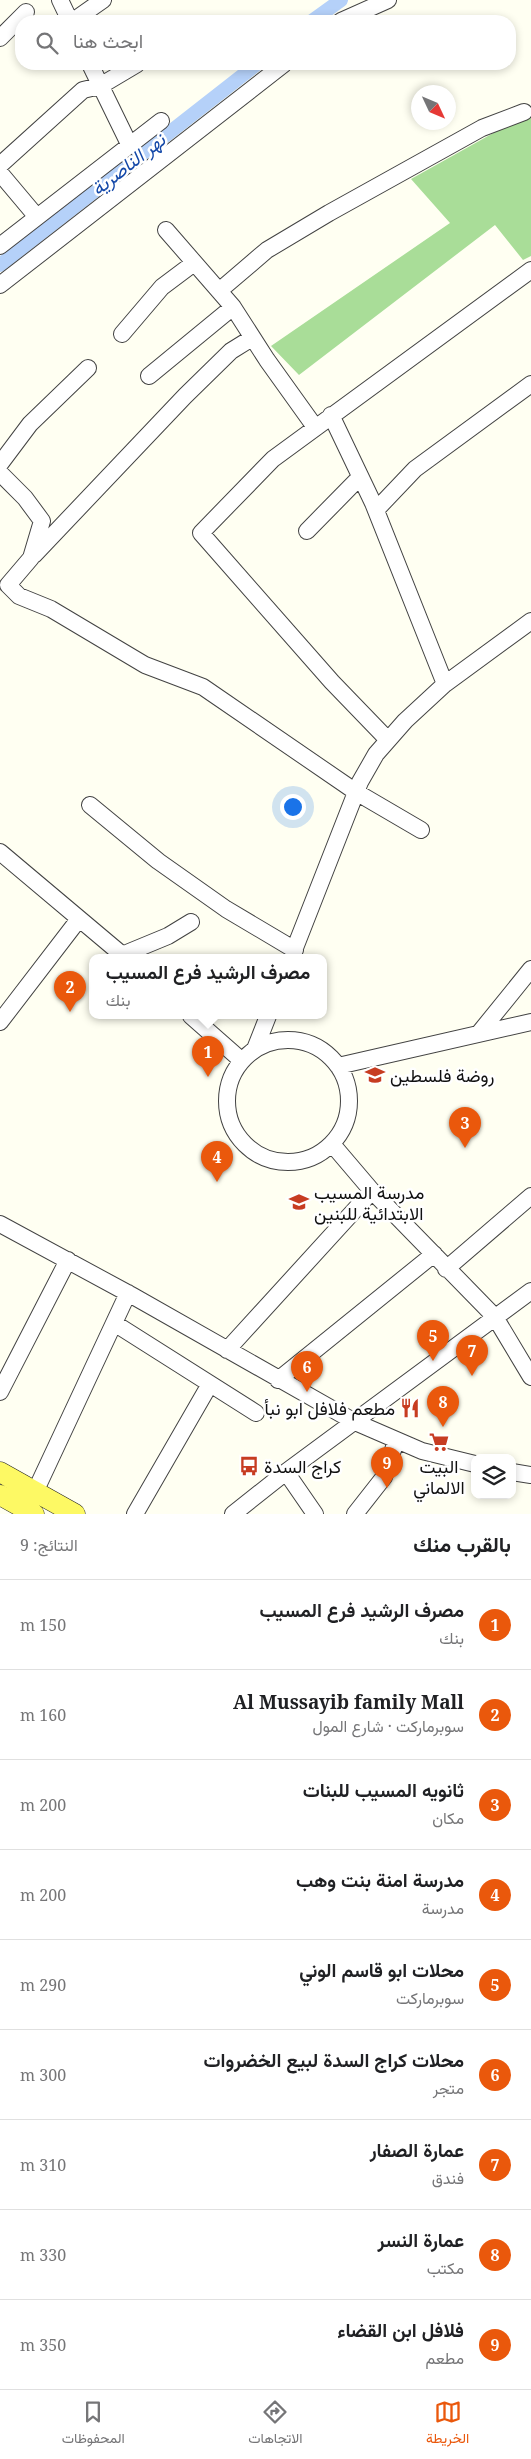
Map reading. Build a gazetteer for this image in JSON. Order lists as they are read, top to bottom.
{
  "water": ["نهر الناصرية"],
  "places": {
    "school or university": ["روضة فلسطين", "مدرسة المسيب الابتدائية للبنين"],
    "restaurant": ["مطعم فلافل ابو نبأ"],
    "supermarket": ["البيت الالماني"],
    "bus stop": ["كراج السدة"]
  },
  "north": "bottom right",
  "page": {
    "search": "ابحث هنا",
    "popup": ["مصرف الرشيد فرع المسيب", "بنك"],
    "pins": [
      "2",
      "1",
      "3",
      "4",
      "5",
      "7",
      "6",
      "8",
      "9"
    ],
    "heading": ["بالقرب منك", "النتائج: 9"],
    "list": [
      {
        "mark": "1",
        "name": "مصرف الرشيد فرع المسيب",
        "note": "بنك",
        "value": "150 m"
      },
      {
        "mark": "2",
        "name": "Al Mussayib family Mall",
        "note": "سوبرماركت · شارع المول",
        "value": "160 m"
      },
      {
        "mark": "3",
        "name": "ثانويه المسيب للبنات",
        "note": "مكان",
        "value": "200 m"
      },
      {
        "mark": "4",
        "name": "مدرسة امنة بنت وهب",
        "note": "مدرسة",
        "value": "200 m"
      },
      {
        "mark": "5",
        "name": "محلات ابو قاسم الوني",
        "note": "سوبرماركت",
        "value": "290 m"
      },
      {
        "mark": "6",
        "name": "محلات كراج السدة لبيع الخضروات",
        "note": "متجر",
        "value": "300 m"
      },
      {
        "mark": "7",
        "name": "عمارة الصفار",
        "note": "فندق",
        "value": "310 m"
      },
      {
        "mark": "8",
        "name": "عمارة النسر",
        "note": "مكتب",
        "value": "330 m"
      },
      {
        "mark": "9",
        "name": "فلافل ابن القضاء",
        "note": "مطعم",
        "value": "350 m"
      }
    ],
    "nav": ["الخريطة", "الاتجاهات", "المحفوظات"]
  }
}
